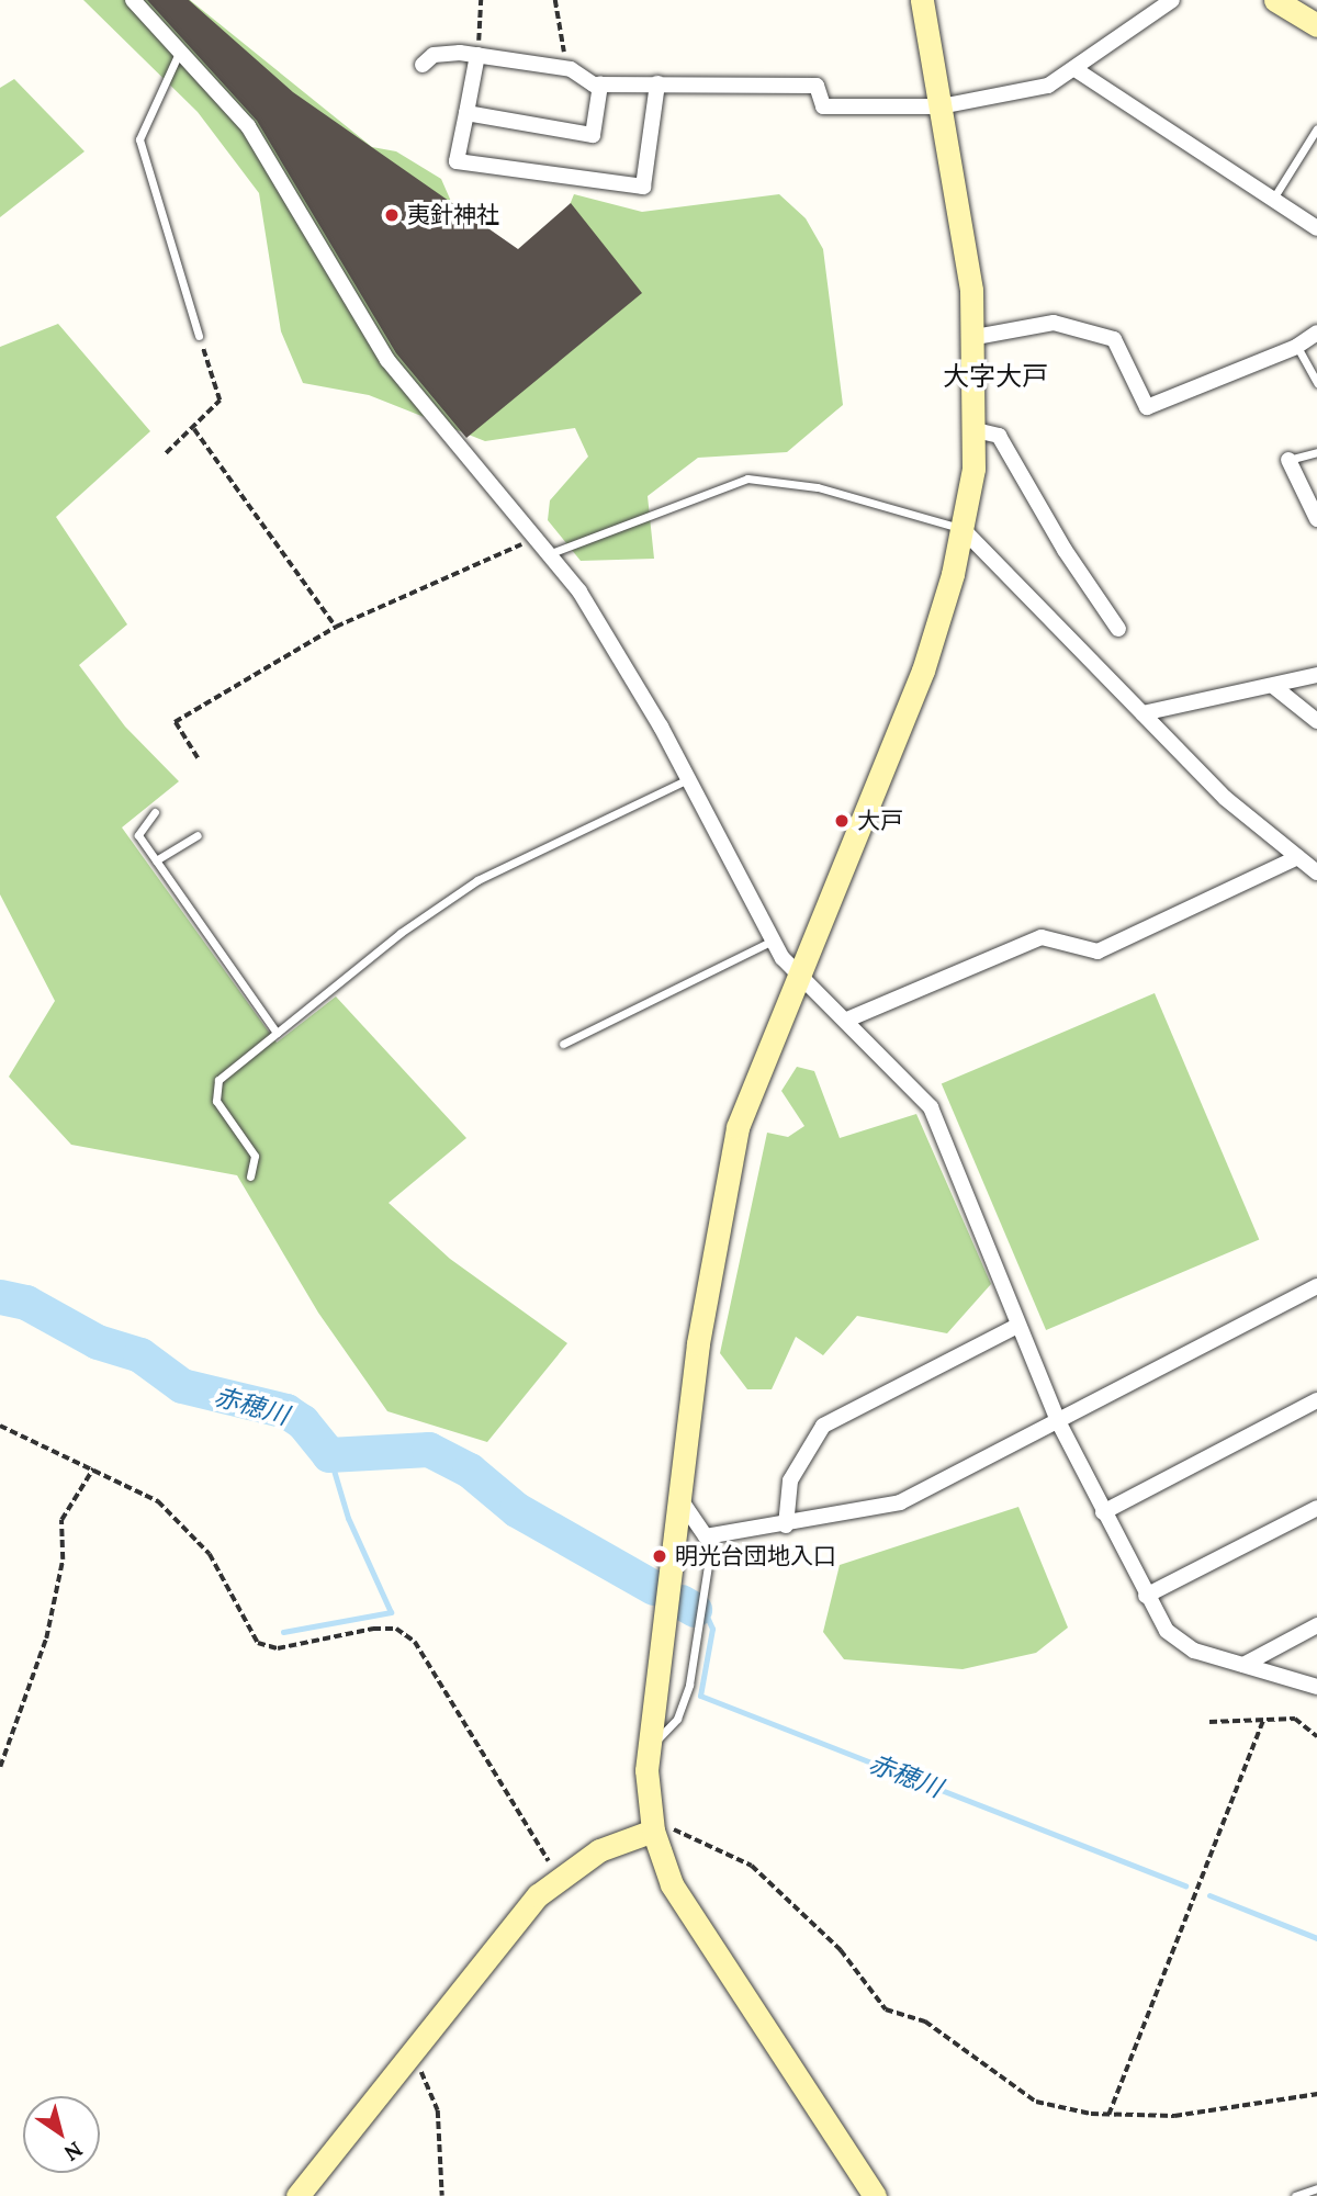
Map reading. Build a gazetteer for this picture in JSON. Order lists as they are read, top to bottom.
{
  "districts": ["大字大戸"],
  "water": ["赤穂川"],
  "places": ["夷針神社", "大戸", "明光台団地入口"],
  "north": "bottom right"
}
